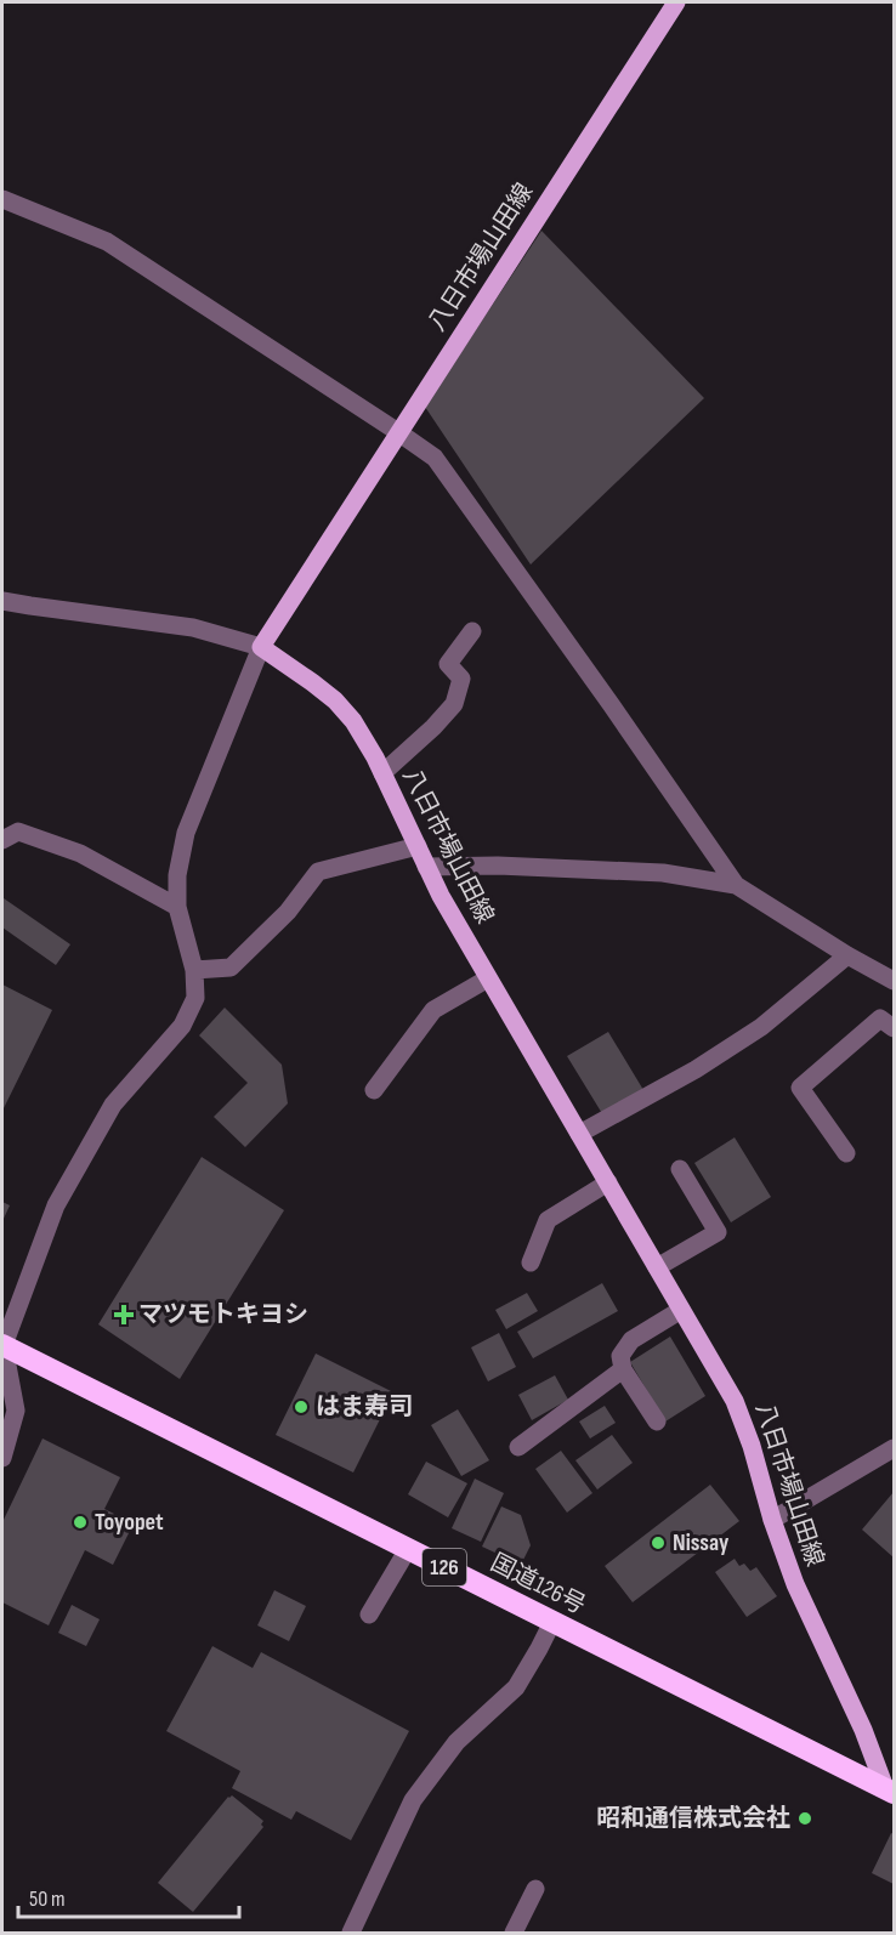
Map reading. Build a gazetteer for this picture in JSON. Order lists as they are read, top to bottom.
{
  "streets": {
    "highway": ["126", "国道126号"],
    "main road": ["八日市場山田線"]
  },
  "crossings": [
    ["八日市場山田線", "国道126号"]
  ],
  "places": {
    "health": ["マツモトキヨシ"],
    "other": [
      "はま寿司",
      "Toyopet",
      "Nissay",
      "昭和通信株式会社"
    ]
  },
  "scale_bar": "50 m"
}
